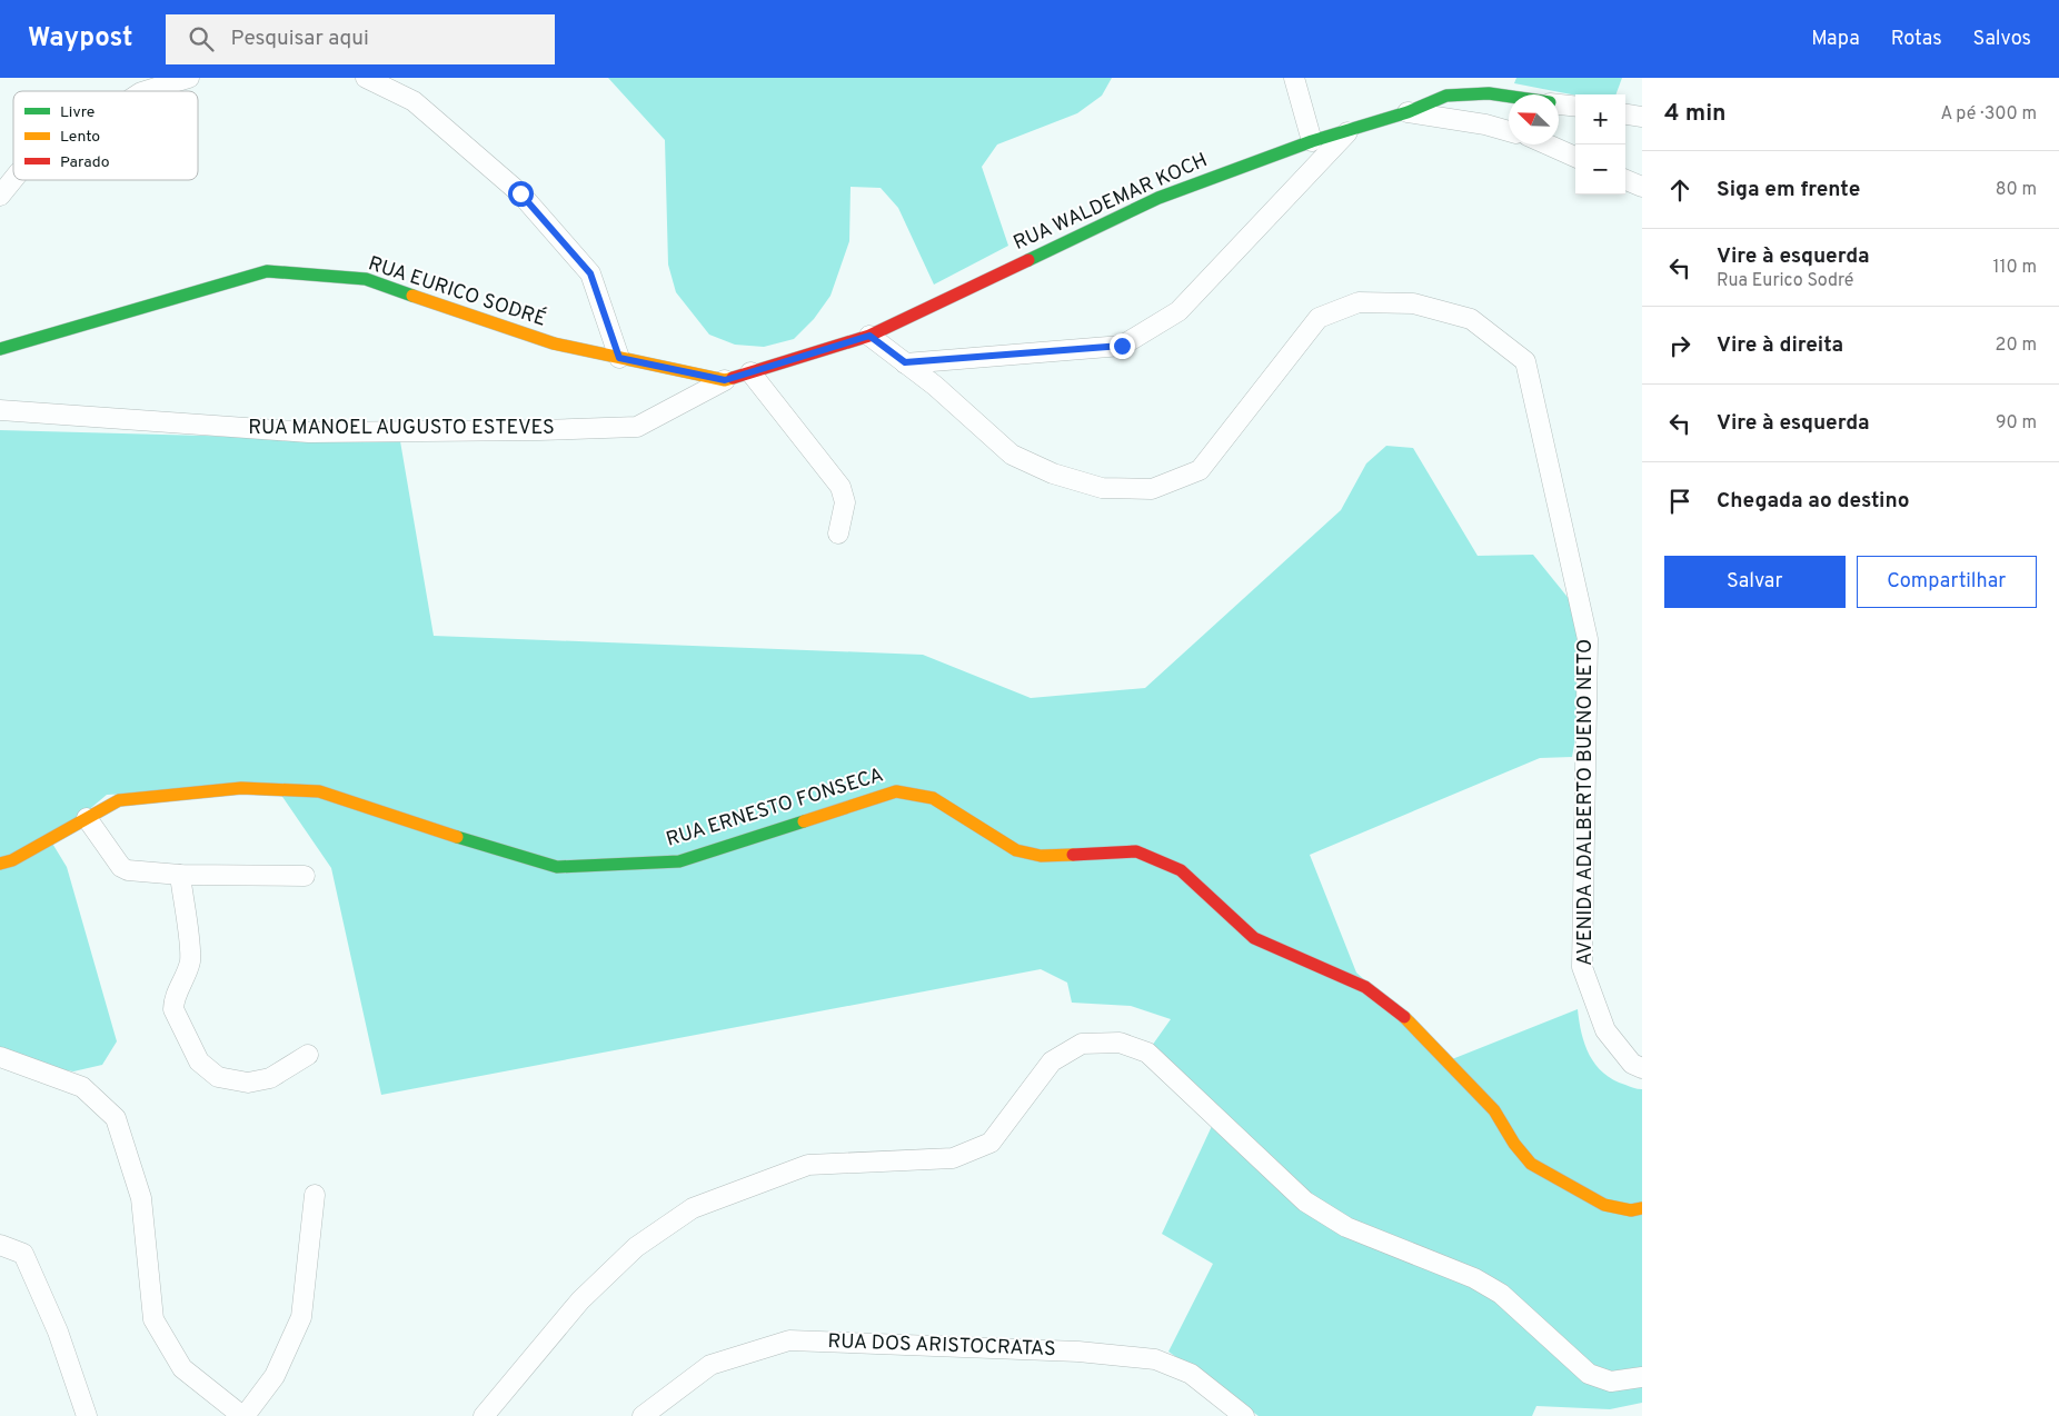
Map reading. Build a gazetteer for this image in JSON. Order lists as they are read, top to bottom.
{
  "streets": {
    "street": [
      "RUA WALDEMAR KOCH",
      "RUA EURICO SODRÉ",
      "RUA MANOEL AUGUSTO ESTEVES",
      "AVENIDA ADALBERTO BUENO NETO",
      "RUA ERNESTO FONSECA",
      "RUA DOS ARISTOCRATAS"
    ]
  },
  "crossings": [
    ["RUA WALDEMAR KOCH", "RUA EURICO SODRÉ"],
    ["RUA WALDEMAR KOCH", "AVENIDA ADALBERTO BUENO NETO"],
    ["RUA EURICO SODRÉ", "RUA MANOEL AUGUSTO ESTEVES"],
    ["RUA EURICO SODRÉ", "AVENIDA ADALBERTO BUENO NETO"]
  ],
  "legend": ["Livre", "Lento", "Parado"],
  "north": "top left",
  "page": {
    "header": "Waypost",
    "search": "Pesquisar aqui",
    "nav": ["Mapa", "Rotas", "Salvos"],
    "heading": ["4 min", "A pé · 300 m"],
    "map_buttons": ["+", "−"],
    "list": [
      ["Siga em frente", "80 m"],
      ["Vire à esquerda", "Rua Eurico Sodré", "110 m"],
      ["Vire à direita", "20 m"],
      ["Vire à esquerda", "90 m"],
      "Chegada ao destino"
    ],
    "buttons": ["Salvar", "Compartilhar"]
  }
}
